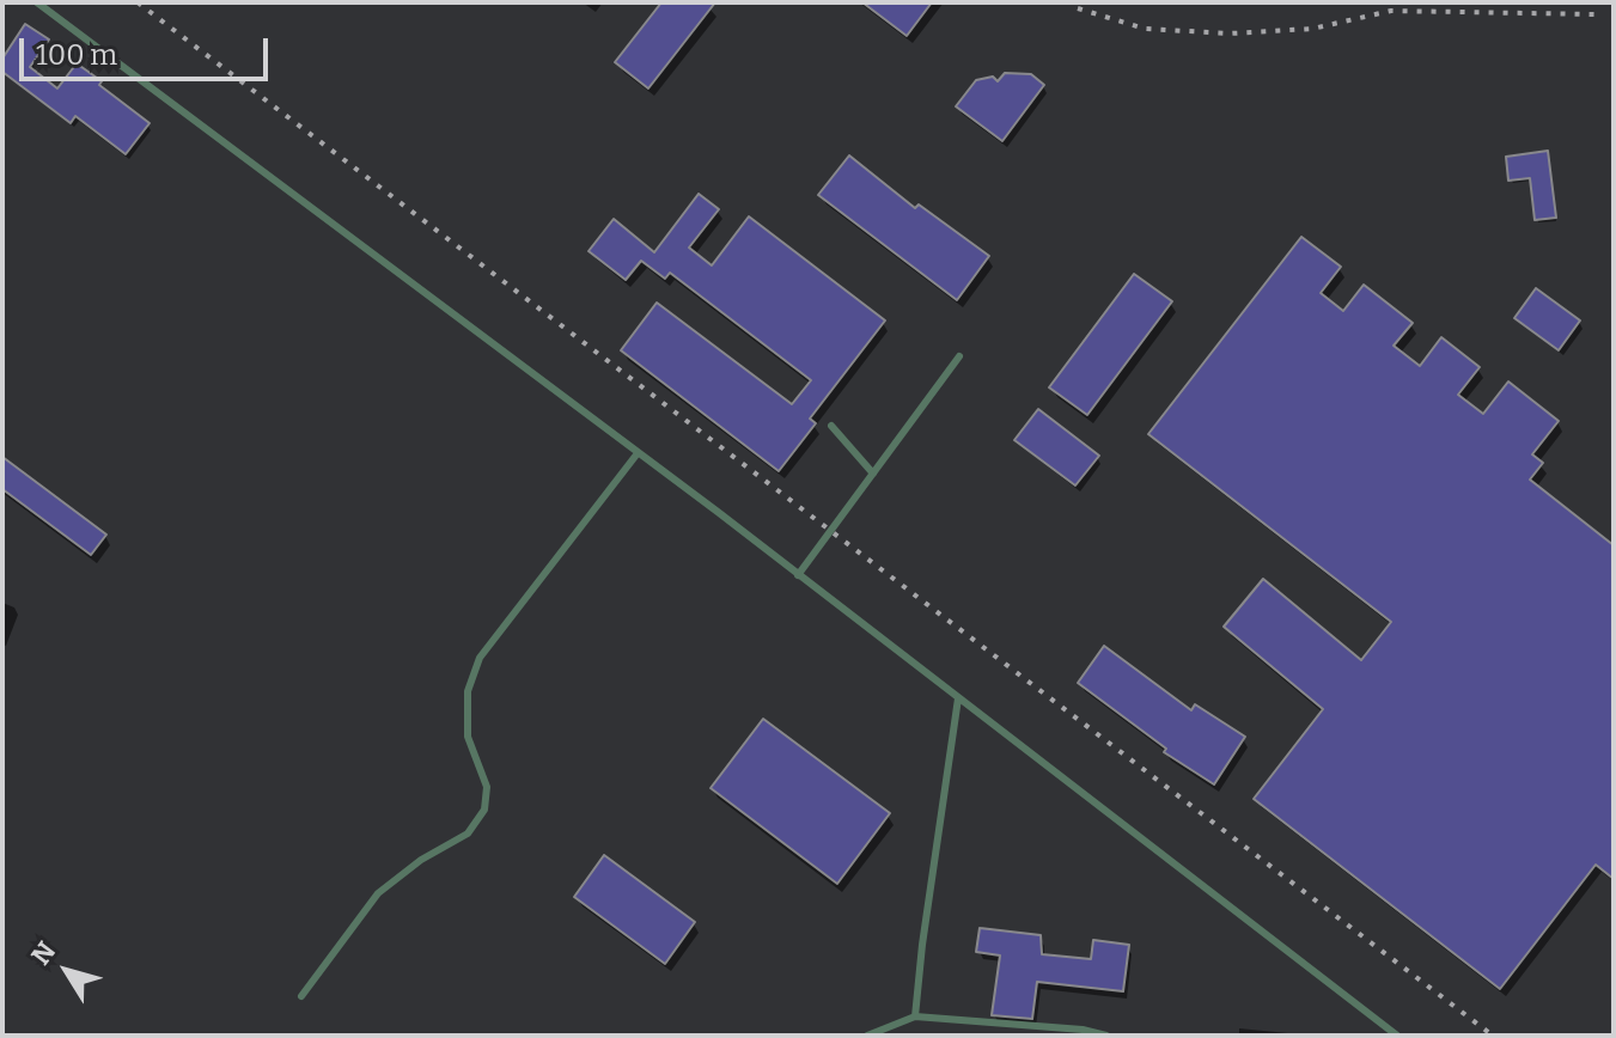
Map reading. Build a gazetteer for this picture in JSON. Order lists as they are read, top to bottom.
{
  "scale_bar": "100 m",
  "north": "top left"
}
